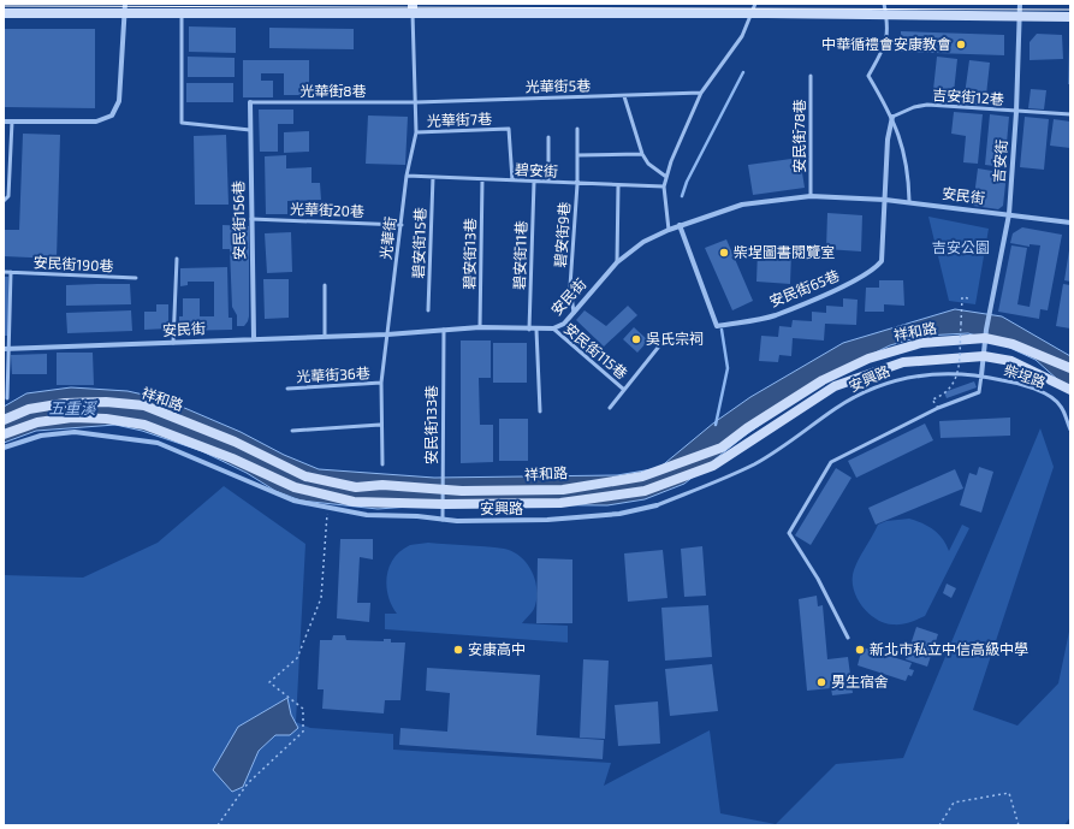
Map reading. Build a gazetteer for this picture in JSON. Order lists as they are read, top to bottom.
{
  "streets": {
    "main road": ["祥和路"],
    "street": [
      "吉安街",
      "安民街",
      "安民街156巷",
      "安民街65巷",
      "安興路"
    ],
    "lane": [
      "光華街5巷",
      "光華街8巷",
      "吉安街12巷",
      "光華街7巷",
      "安民街78巷",
      "碧安街",
      "光華街20巷",
      "碧安街9巷",
      "光華街",
      "碧安街15巷",
      "碧安街13巷",
      "碧安街11巷",
      "安民街190巷",
      "安民街115巷",
      "光華街36巷",
      "柴埕路",
      "安民街133巷"
    ]
  },
  "crossings": [
    ["光華街5巷", "光華街8巷"],
    ["光華街5巷", "光華街"],
    ["光華街8巷", "安民街156巷"],
    ["光華街8巷", "光華街"],
    ["吉安街12巷", "吉安街"],
    ["光華街7巷", "碧安街"],
    ["光華街7巷", "光華街"],
    ["安民街78巷", "安民街"],
    ["吉安街", "安民街"],
    ["吉安街", "祥和路"],
    ["吉安街", "柴埕路"],
    ["吉安街", "安興路"],
    ["碧安街", "碧安街9巷"],
    ["碧安街", "光華街"],
    ["碧安街", "碧安街15巷"],
    ["碧安街", "碧安街13巷"],
    ["碧安街", "碧安街11巷"],
    ["安民街", "安民街156巷"],
    ["安民街", "碧安街9巷"],
    ["安民街", "光華街"],
    ["安民街", "碧安街13巷"],
    ["安民街", "碧安街11巷"],
    ["安民街", "安民街65巷"],
    ["安民街", "安民街115巷"],
    ["安民街", "安民街133巷"],
    ["光華街20巷", "安民街156巷"],
    ["光華街20巷", "光華街"],
    ["光華街", "光華街36巷"],
    ["祥和路", "安民街133巷"],
    ["柴埕路", "安興路"],
    ["安興路", "安民街133巷"]
  ],
  "water": ["五重溪"],
  "parks": ["吉安公園"],
  "places": [
    "中華循禮會安康教會",
    "柴埕圖書閱覽室",
    "吳氏宗祠",
    "安康高中",
    "新北市私立中信高級中學",
    "男生宿舍"
  ]
}
